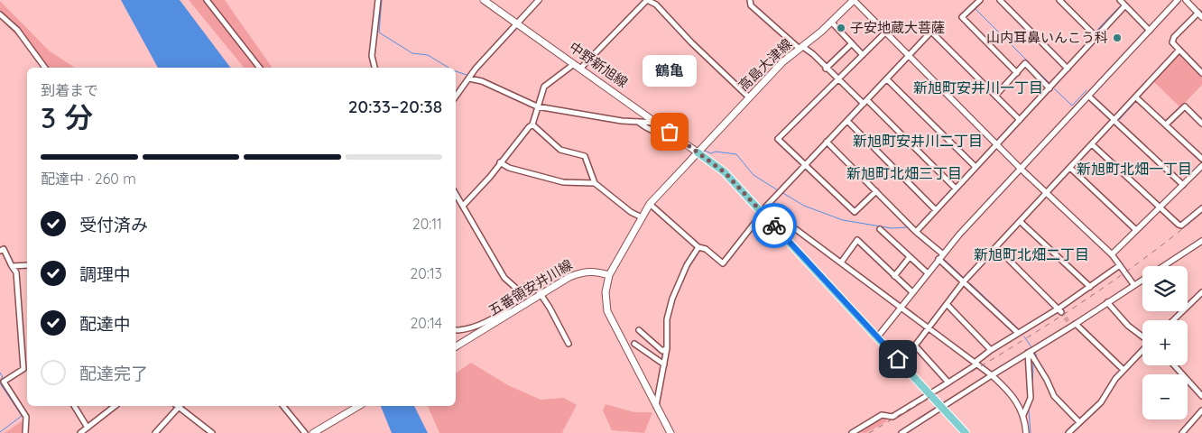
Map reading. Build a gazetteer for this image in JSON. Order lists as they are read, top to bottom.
{
  "streets": {
    "main road": ["中野新旭線", "高島大津線", "五番領安井川線"]
  },
  "crossings": [
    ["中野新旭線", "高島大津線"]
  ],
  "districts": [
    "新旭町安井川一丁目",
    "新旭町安井川二丁目",
    "新旭町北畑一丁目",
    "新旭町北畑三丁目",
    "新旭町北畑二丁目"
  ],
  "places": ["子安地蔵大菩薩", "山内耳鼻いんこう科", "鶴亀"],
  "page": {
    "bubble": "鶴亀",
    "heading": ["3 分", "到着まで", "20:33–20:38"],
    "bar": "配達中 · 260 m",
    "list": [
      ["受付済み", "20:11"],
      ["調理中", "20:13"],
      ["配達中", "20:14"],
      "配達完了"
    ],
    "map_buttons": ["+", "−"]
  }
}
